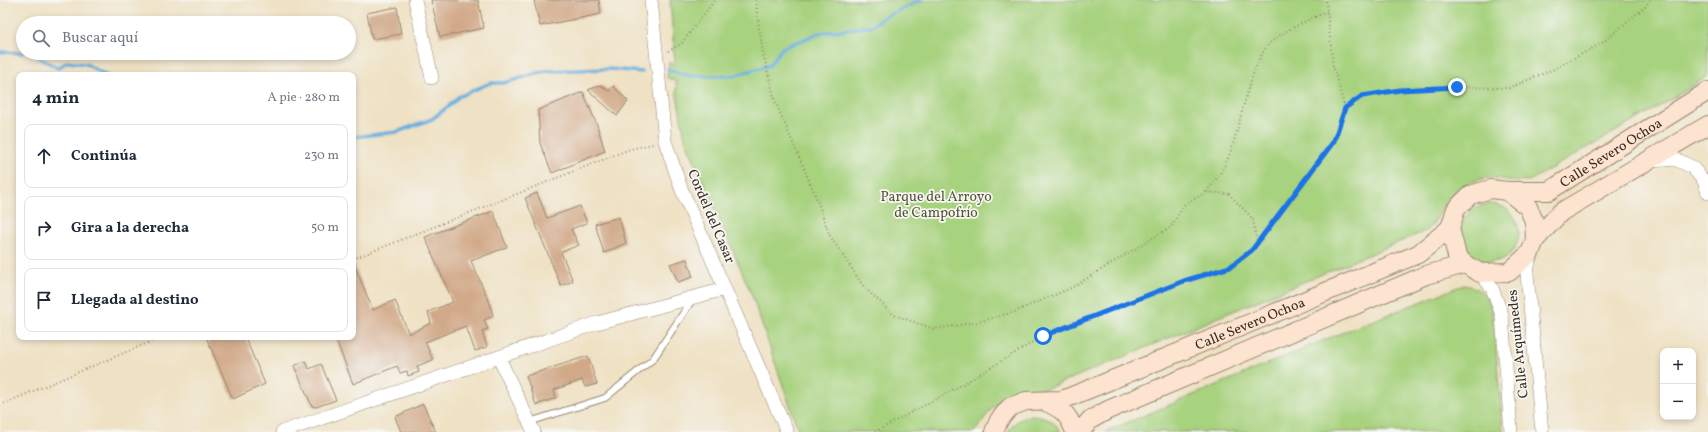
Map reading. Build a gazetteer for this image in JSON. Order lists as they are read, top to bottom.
{
  "streets": {
    "main road": ["Calle Severo Ochoa"],
    "street": ["Cordel del Casar", "Calle Arquímedes"]
  },
  "crossings": [
    ["Calle Severo Ochoa", "Calle Arquímedes"]
  ],
  "parks": ["Parque del Arroyo de Campofrío"],
  "page": {
    "search": "Buscar aquí",
    "heading": ["4 min", "A pie · 280 m"],
    "list": [
      ["Continúa", "230 m"],
      ["Gira a la derecha", "50 m"],
      "Llegada al destino"
    ],
    "map_buttons": ["+", "−"]
  }
}
